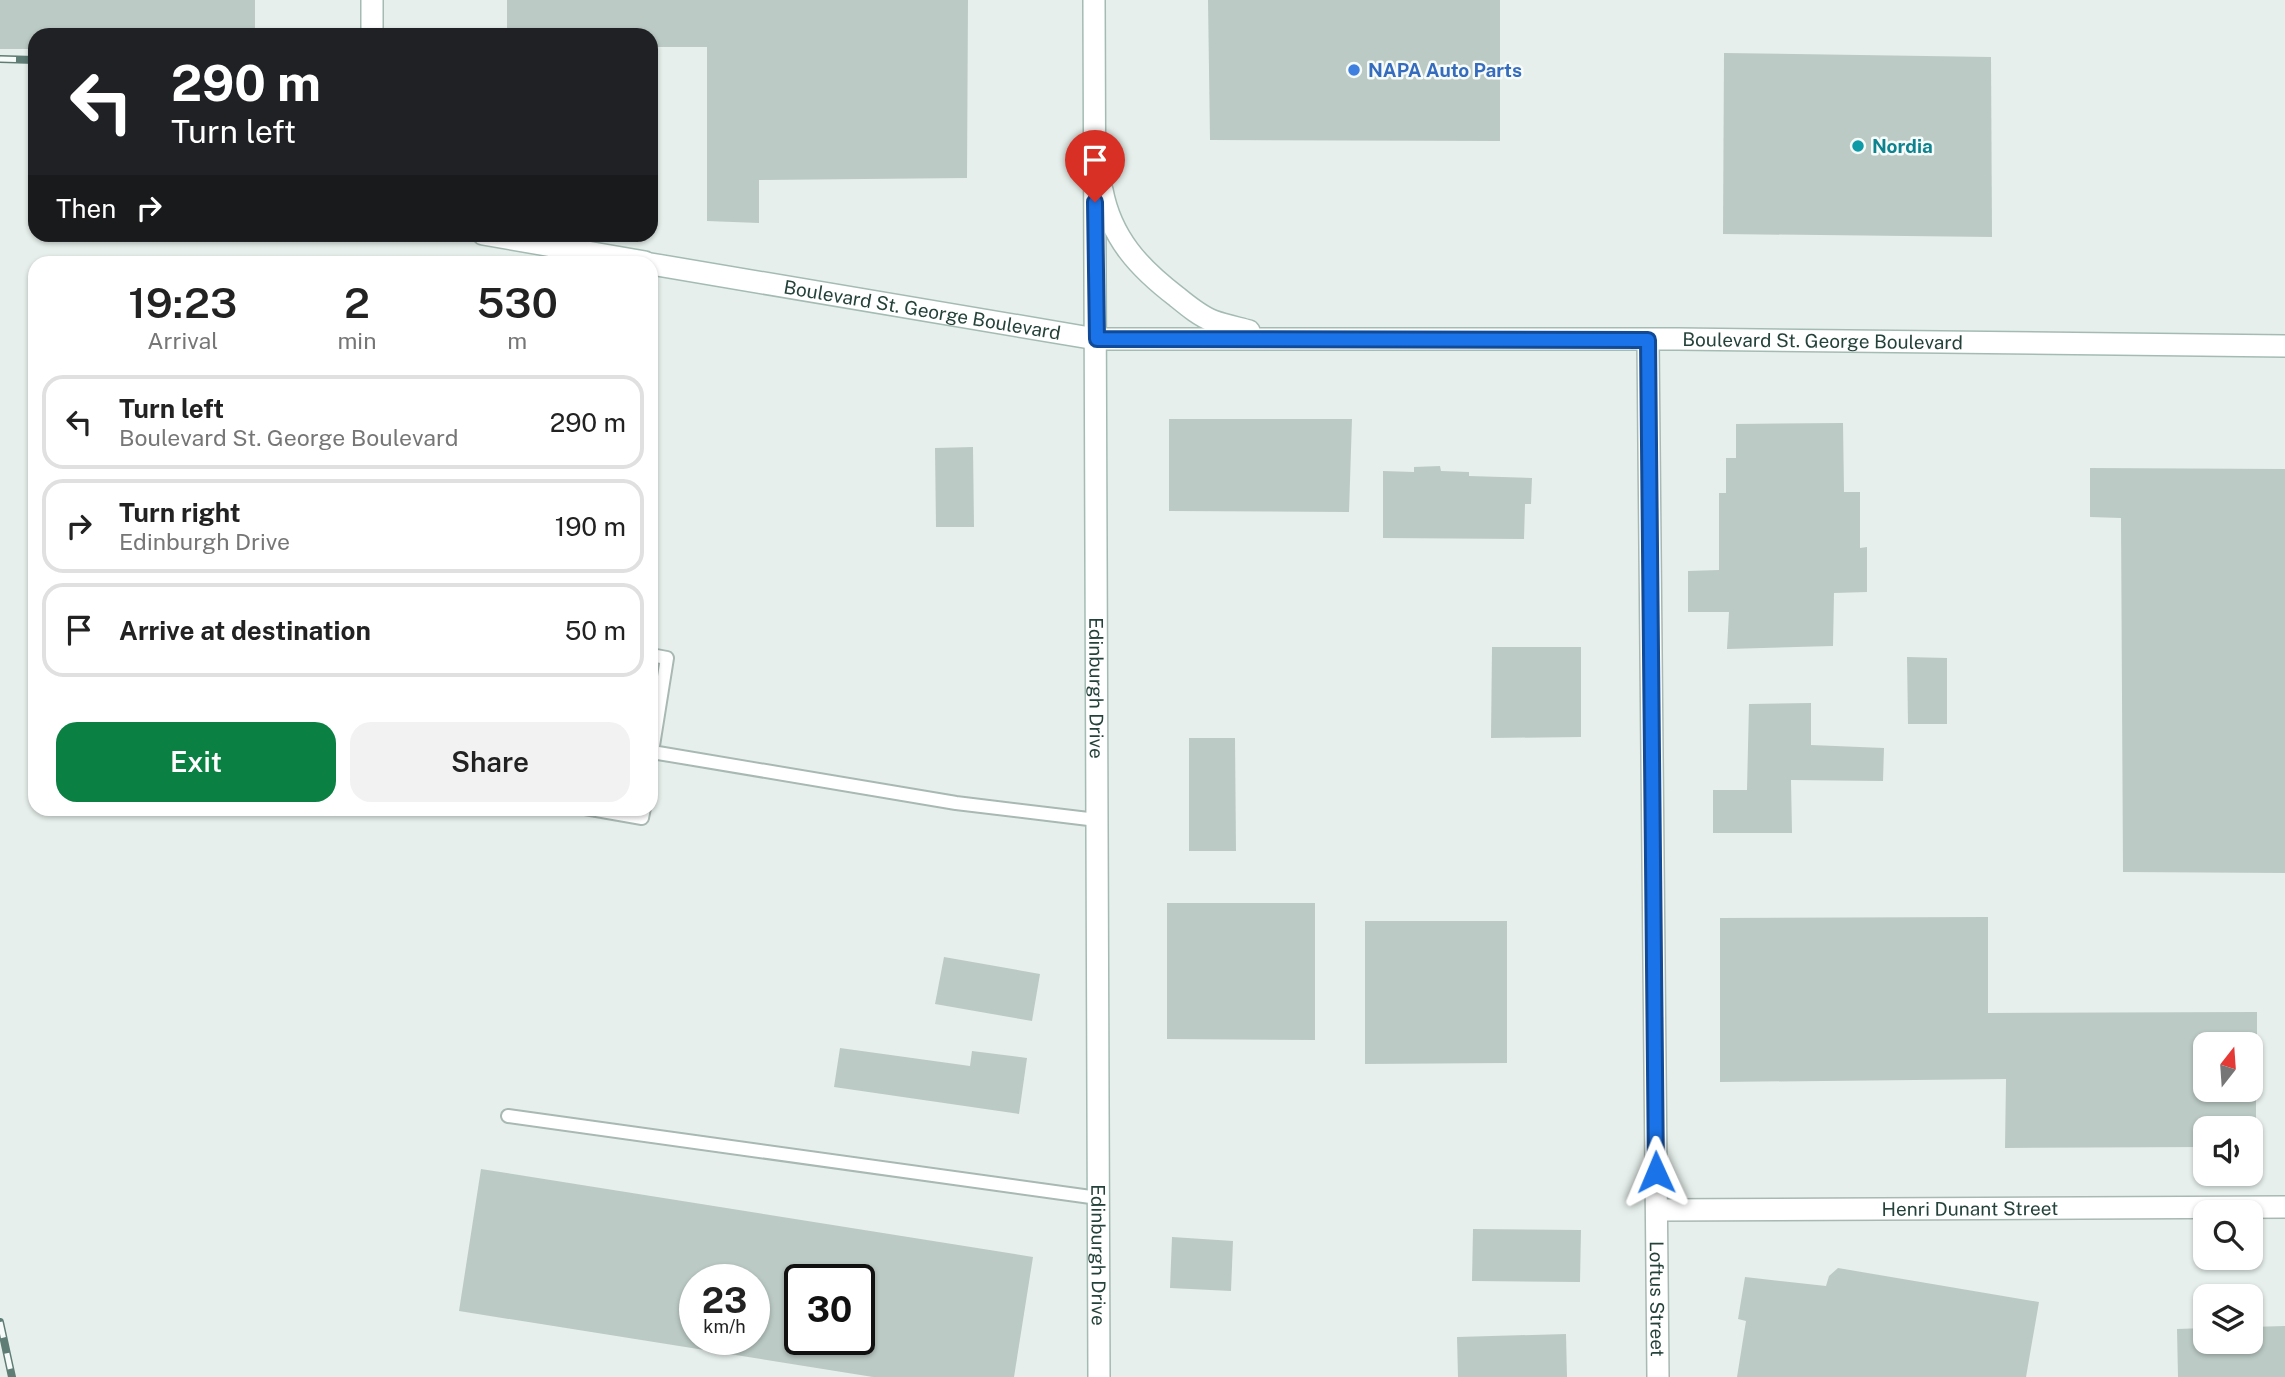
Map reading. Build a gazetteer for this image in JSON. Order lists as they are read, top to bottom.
{
  "streets": {
    "street": [
      "Boulevard St. George Boulevard",
      "Edinburgh Drive",
      "Henri Dunant Street",
      "Loftus Street"
    ]
  },
  "crossings": [
    ["Boulevard St. George Boulevard", "Edinburgh Drive"],
    ["Boulevard St. George Boulevard", "Loftus Street"],
    ["Henri Dunant Street", "Loftus Street"]
  ],
  "places": ["NAPA Auto Parts", "Nordia"],
  "north": "top",
  "page": {
    "turn": ["290 m", "Turn left"],
    "then": "Then",
    "eta": [
      "19:23",
      "Arrival",
      "2",
      "min",
      "530",
      "m"
    ],
    "list": [
      {
        "name": "Turn left",
        "note": "Boulevard St. George Boulevard",
        "value": "290 m"
      },
      {
        "name": "Turn right",
        "note": "Edinburgh Drive",
        "value": "190 m"
      },
      {
        "name": "Arrive at destination",
        "value": "50 m"
      }
    ],
    "buttons": ["Exit", "Share"],
    "speed": "23 km/h",
    "limit": "30"
  }
}
